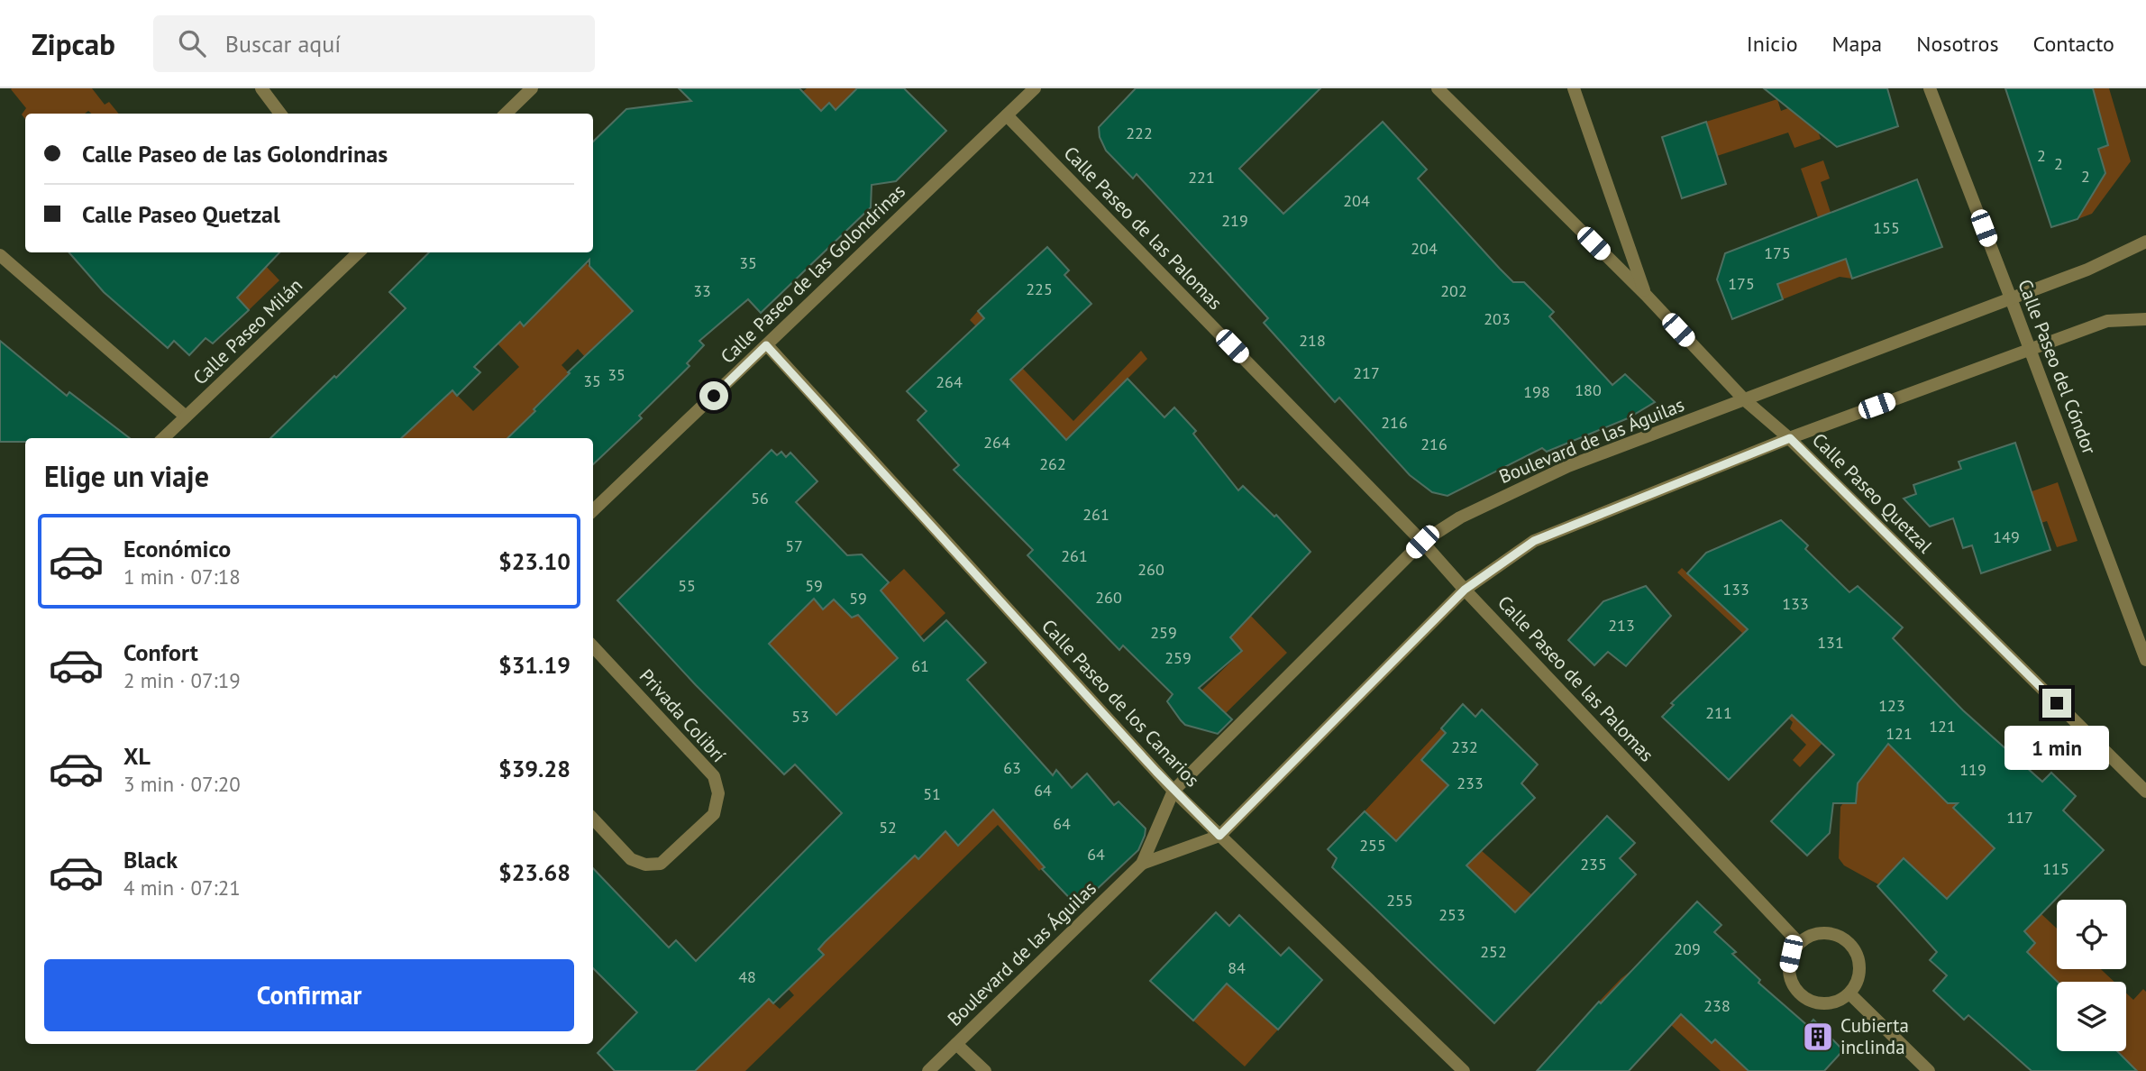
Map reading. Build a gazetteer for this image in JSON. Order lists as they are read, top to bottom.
{
  "streets": {
    "street": [
      "Calle Paseo de las Palomas",
      "Calle Paseo de las Golondrinas",
      "Calle Paseo Milán",
      "Calle Paseo del Cóndor",
      "Boulevard de las Águilas",
      "Calle Paseo Quetzal",
      "Calle Paseo de los Canarios",
      "Privada Colibrí"
    ]
  },
  "crossings": [
    ["Calle Paseo de las Palomas", "Calle Paseo de las Golondrinas"],
    ["Calle Paseo de las Palomas", "Boulevard de las Águilas"],
    ["Calle Paseo de las Golondrinas", "Calle Paseo de los Canarios"],
    ["Calle Paseo del Cóndor", "Boulevard de las Águilas"],
    ["Boulevard de las Águilas", "Calle Paseo Quetzal"],
    ["Boulevard de las Águilas", "Calle Paseo de los Canarios"]
  ],
  "places": {
    "building": ["Cubierta inclinda"]
  },
  "house_numbers": [
    "222",
    "2",
    "2",
    "2",
    "221",
    "204",
    "219",
    "155",
    "204",
    "175",
    "35",
    "175",
    "225",
    "33",
    "202",
    "203",
    "218",
    "217",
    "35",
    "35",
    "264",
    "180",
    "198",
    "216",
    "264",
    "216",
    "262",
    "56",
    "261",
    "149",
    "57",
    "261",
    "260",
    "55",
    "59",
    "133",
    "260",
    "59",
    "133",
    "213",
    "259",
    "131",
    "259",
    "61",
    "123",
    "211",
    "53",
    "121",
    "121",
    "232",
    "63",
    "119",
    "233",
    "64",
    "51",
    "117",
    "64",
    "52",
    "255",
    "64",
    "235",
    "115",
    "255",
    "253",
    "209",
    "252",
    "84",
    "48",
    "238"
  ],
  "page": {
    "header": "Zipcab",
    "search": "Buscar aquí",
    "nav": [
      "Inicio",
      "Mapa",
      "Nosotros",
      "Contacto"
    ],
    "banner": ["Calle Paseo de las Golondrinas", "Calle Paseo Quetzal"],
    "heading": "Elige un viaje",
    "list": [
      {
        "name": "Económico",
        "note": "1 min · 07:18",
        "value": "$23.10"
      },
      {
        "name": "Confort",
        "note": "2 min · 07:19",
        "value": "$31.19"
      },
      {
        "name": "XL",
        "note": "3 min · 07:20",
        "value": "$39.28"
      },
      {
        "name": "Black",
        "note": "4 min · 07:21",
        "value": "$23.68"
      }
    ],
    "bubble": "1 min",
    "buttons": "Confirmar"
  }
}
